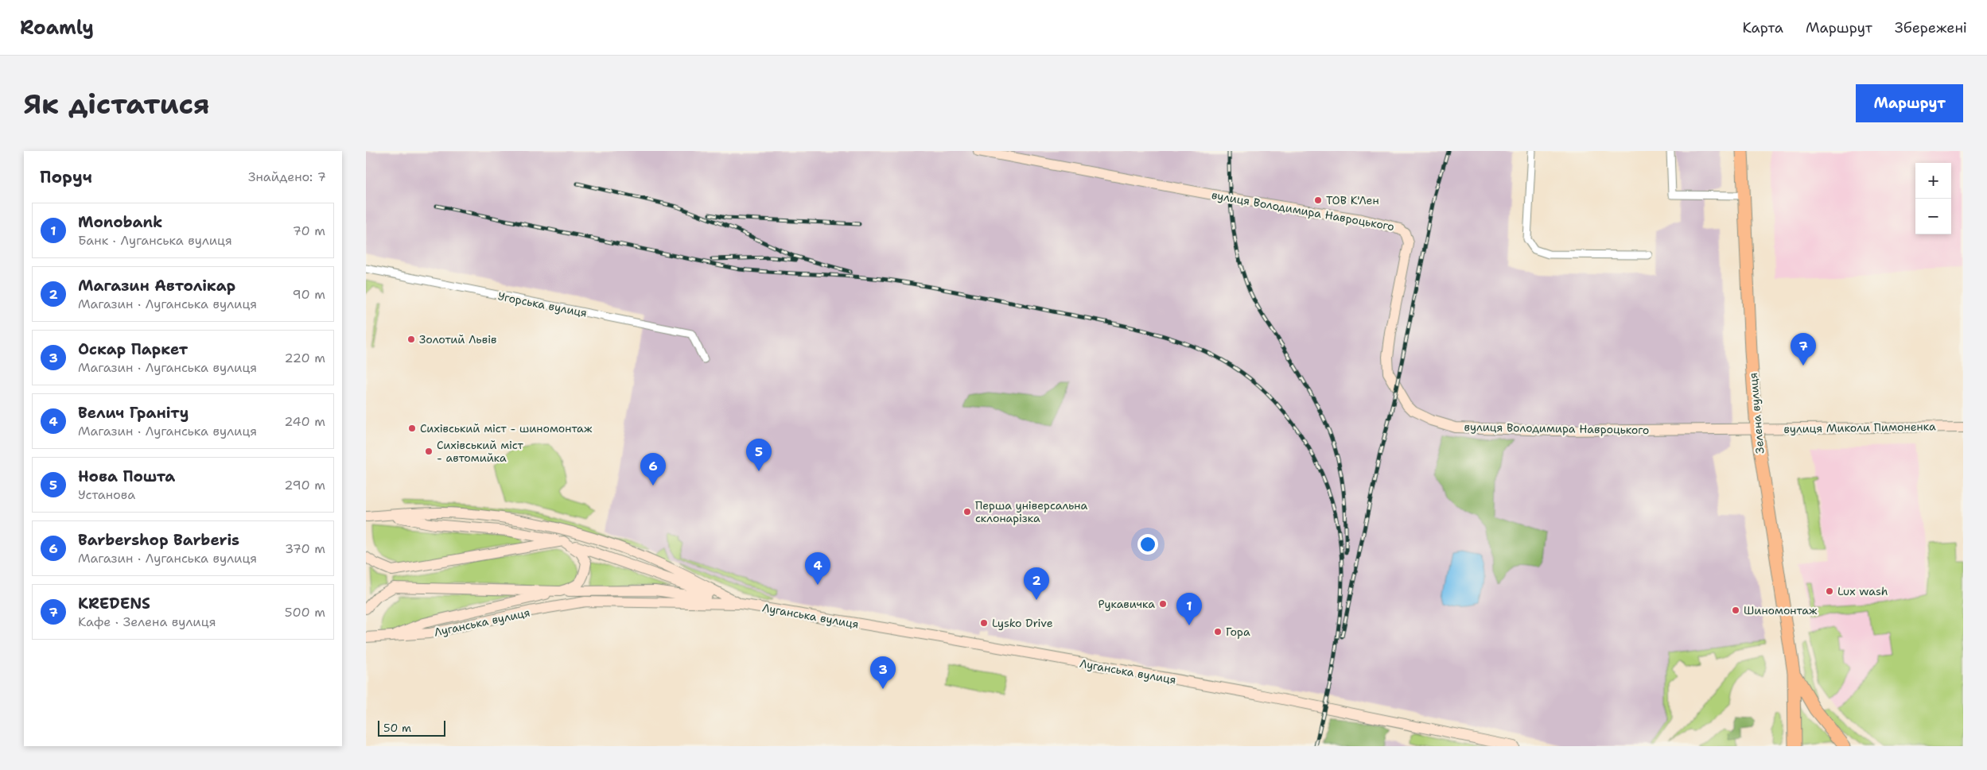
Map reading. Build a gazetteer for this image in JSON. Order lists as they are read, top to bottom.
{
  "streets": {
    "main road": [
      "вулиця Володимира Навроцького",
      "Зелена вулиця",
      "вулиця Миколи Пимоненка",
      "Луганська вулиця"
    ],
    "street": ["Угорська вулиця"]
  },
  "crossings": [
    ["вулиця Володимира Навроцького", "Зелена вулиця"],
    ["вулиця Володимира Навроцького", "вулиця Миколи Пимоненка"],
    ["Зелена вулиця", "вулиця Миколи Пимоненка"]
  ],
  "places": [
    "ТОВ К'Лен",
    "Золотий Львів",
    "Сихівський міст - шиномонтаж",
    "Сихівський міст - автомийка",
    "Перша універсальна склонарізка",
    "Lux wash",
    "Рукавичка",
    "Шиномонтаж",
    "Lysko Drive",
    "Гора"
  ],
  "scale_bar": "50 m",
  "page": {
    "header": "Roamly",
    "nav": ["Карта", "Маршрут", "Збережені"],
    "buttons": "Маршрут",
    "title": "Як дістатися",
    "heading": ["Поруч", "Знайдено: 7"],
    "map_buttons": ["+", "−"],
    "list": [
      {
        "mark": "1",
        "name": "Monobank",
        "note": "Банк · Луганська вулиця",
        "value": "70 m"
      },
      {
        "mark": "2",
        "name": "Магазин Автолікар",
        "note": "Магазин · Луганська вулиця",
        "value": "90 m"
      },
      {
        "mark": "3",
        "name": "Оскар Паркет",
        "note": "Магазин · Луганська вулиця",
        "value": "220 m"
      },
      {
        "mark": "4",
        "name": "Велич Граніту",
        "note": "Магазин · Луганська вулиця",
        "value": "240 m"
      },
      {
        "mark": "5",
        "name": "Нова Пошта",
        "note": "Установа",
        "value": "290 m"
      },
      {
        "mark": "6",
        "name": "Barbershop Barberis",
        "note": "Магазин · Луганська вулиця",
        "value": "370 m"
      },
      {
        "mark": "7",
        "name": "KREDENS",
        "note": "Кафе · Зелена вулиця",
        "value": "500 m"
      }
    ],
    "pins": [
      "7",
      "5",
      "6",
      "4",
      "2",
      "1",
      "3"
    ],
    "scale": "50 m"
  }
}
